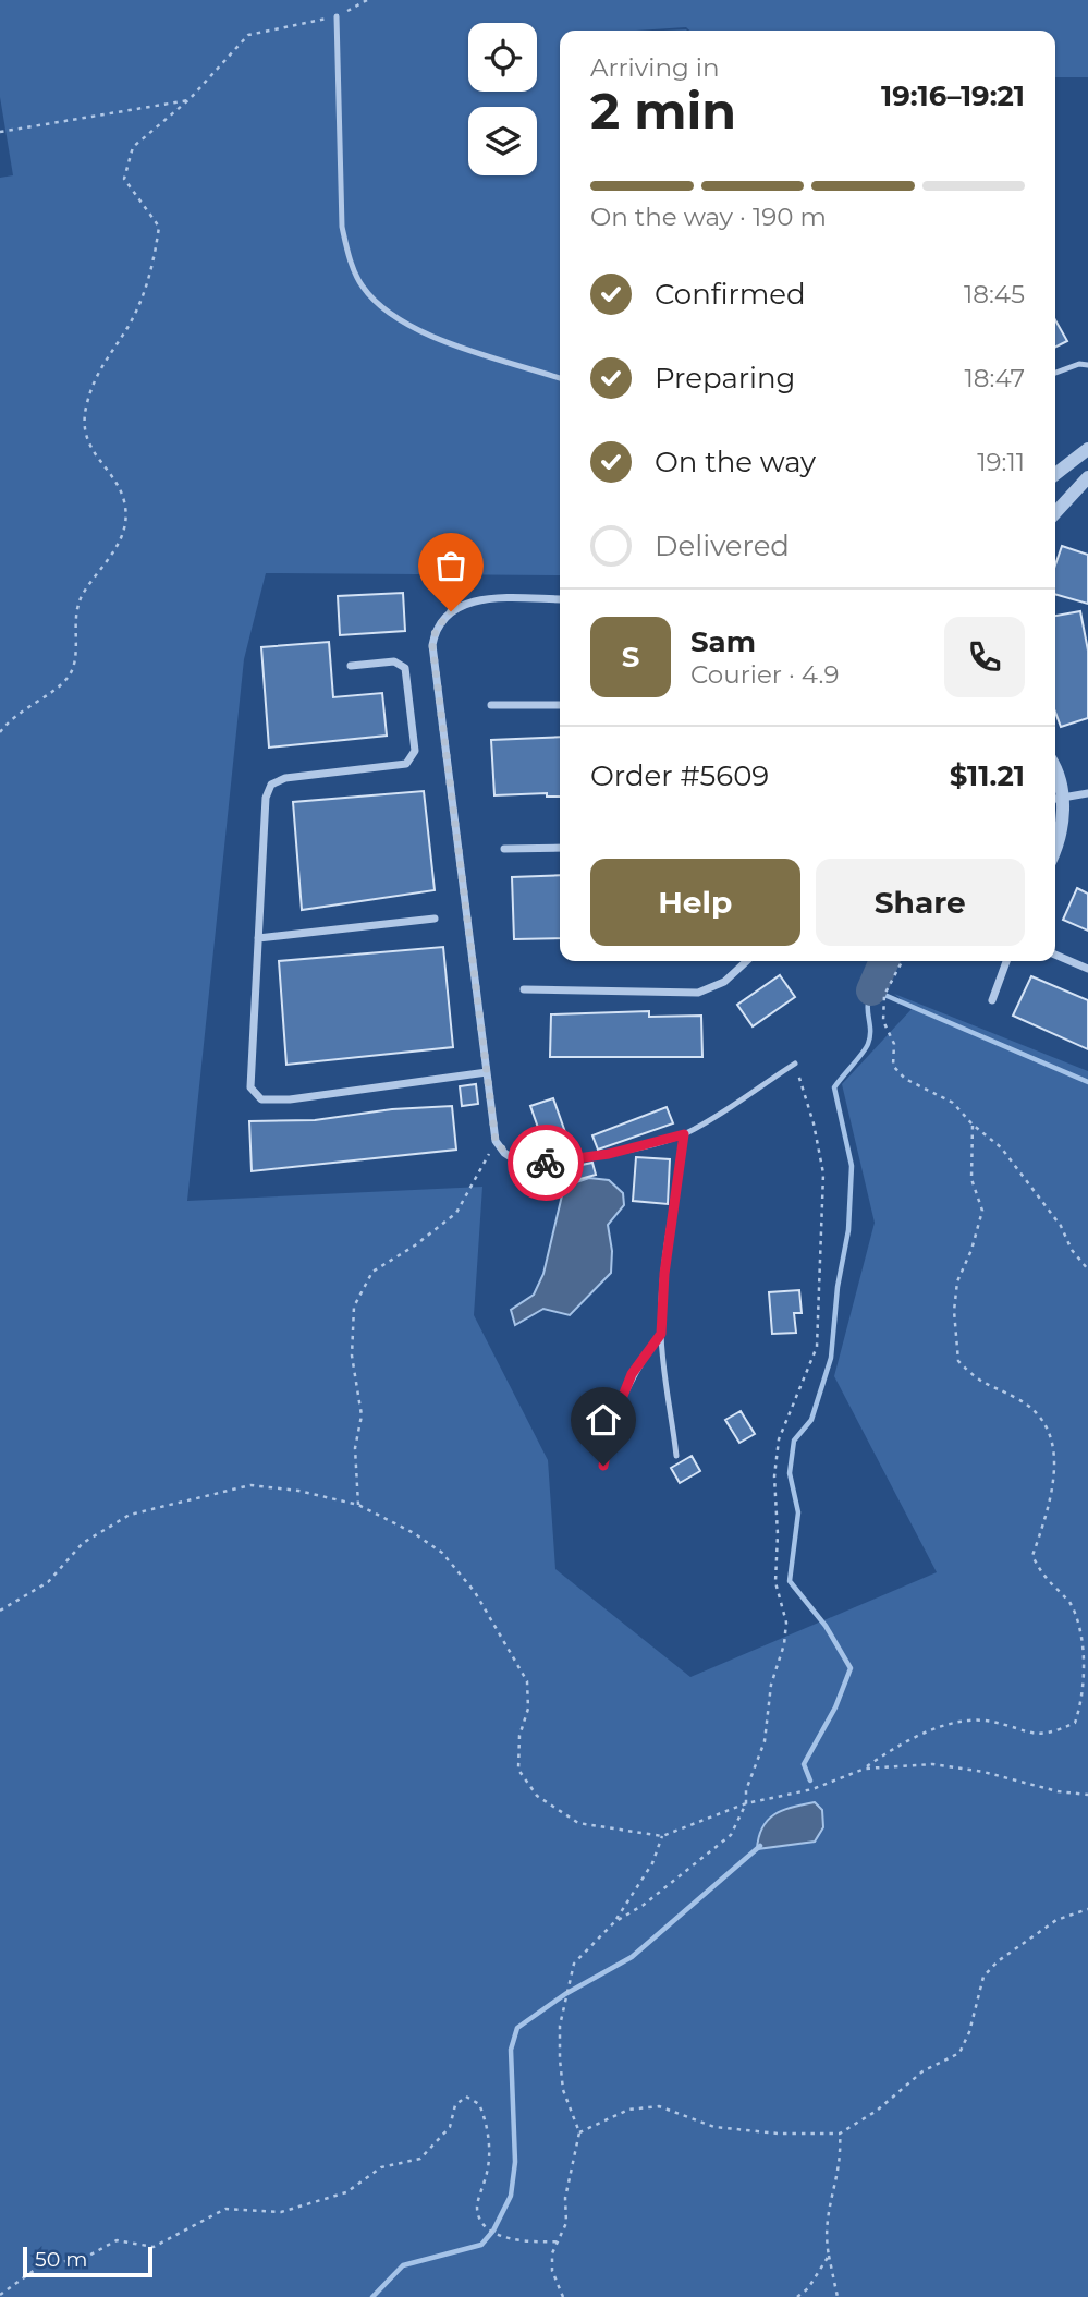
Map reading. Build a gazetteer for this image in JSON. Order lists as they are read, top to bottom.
{
  "scale_bar": "50 m",
  "page": {
    "heading": ["2 min", "Arriving in", "19:16–19:21"],
    "panel": [
      "Sam",
      "Courier · 4.9",
      "Order #5609",
      "$11.21"
    ],
    "bar": "On the way · 190 m",
    "list": [
      ["Confirmed", "18:45"],
      ["Preparing", "18:47"],
      ["On the way", "19:11"],
      "Delivered"
    ],
    "round": "S",
    "buttons": ["Help", "Share"],
    "scale": "50 m"
  }
}
